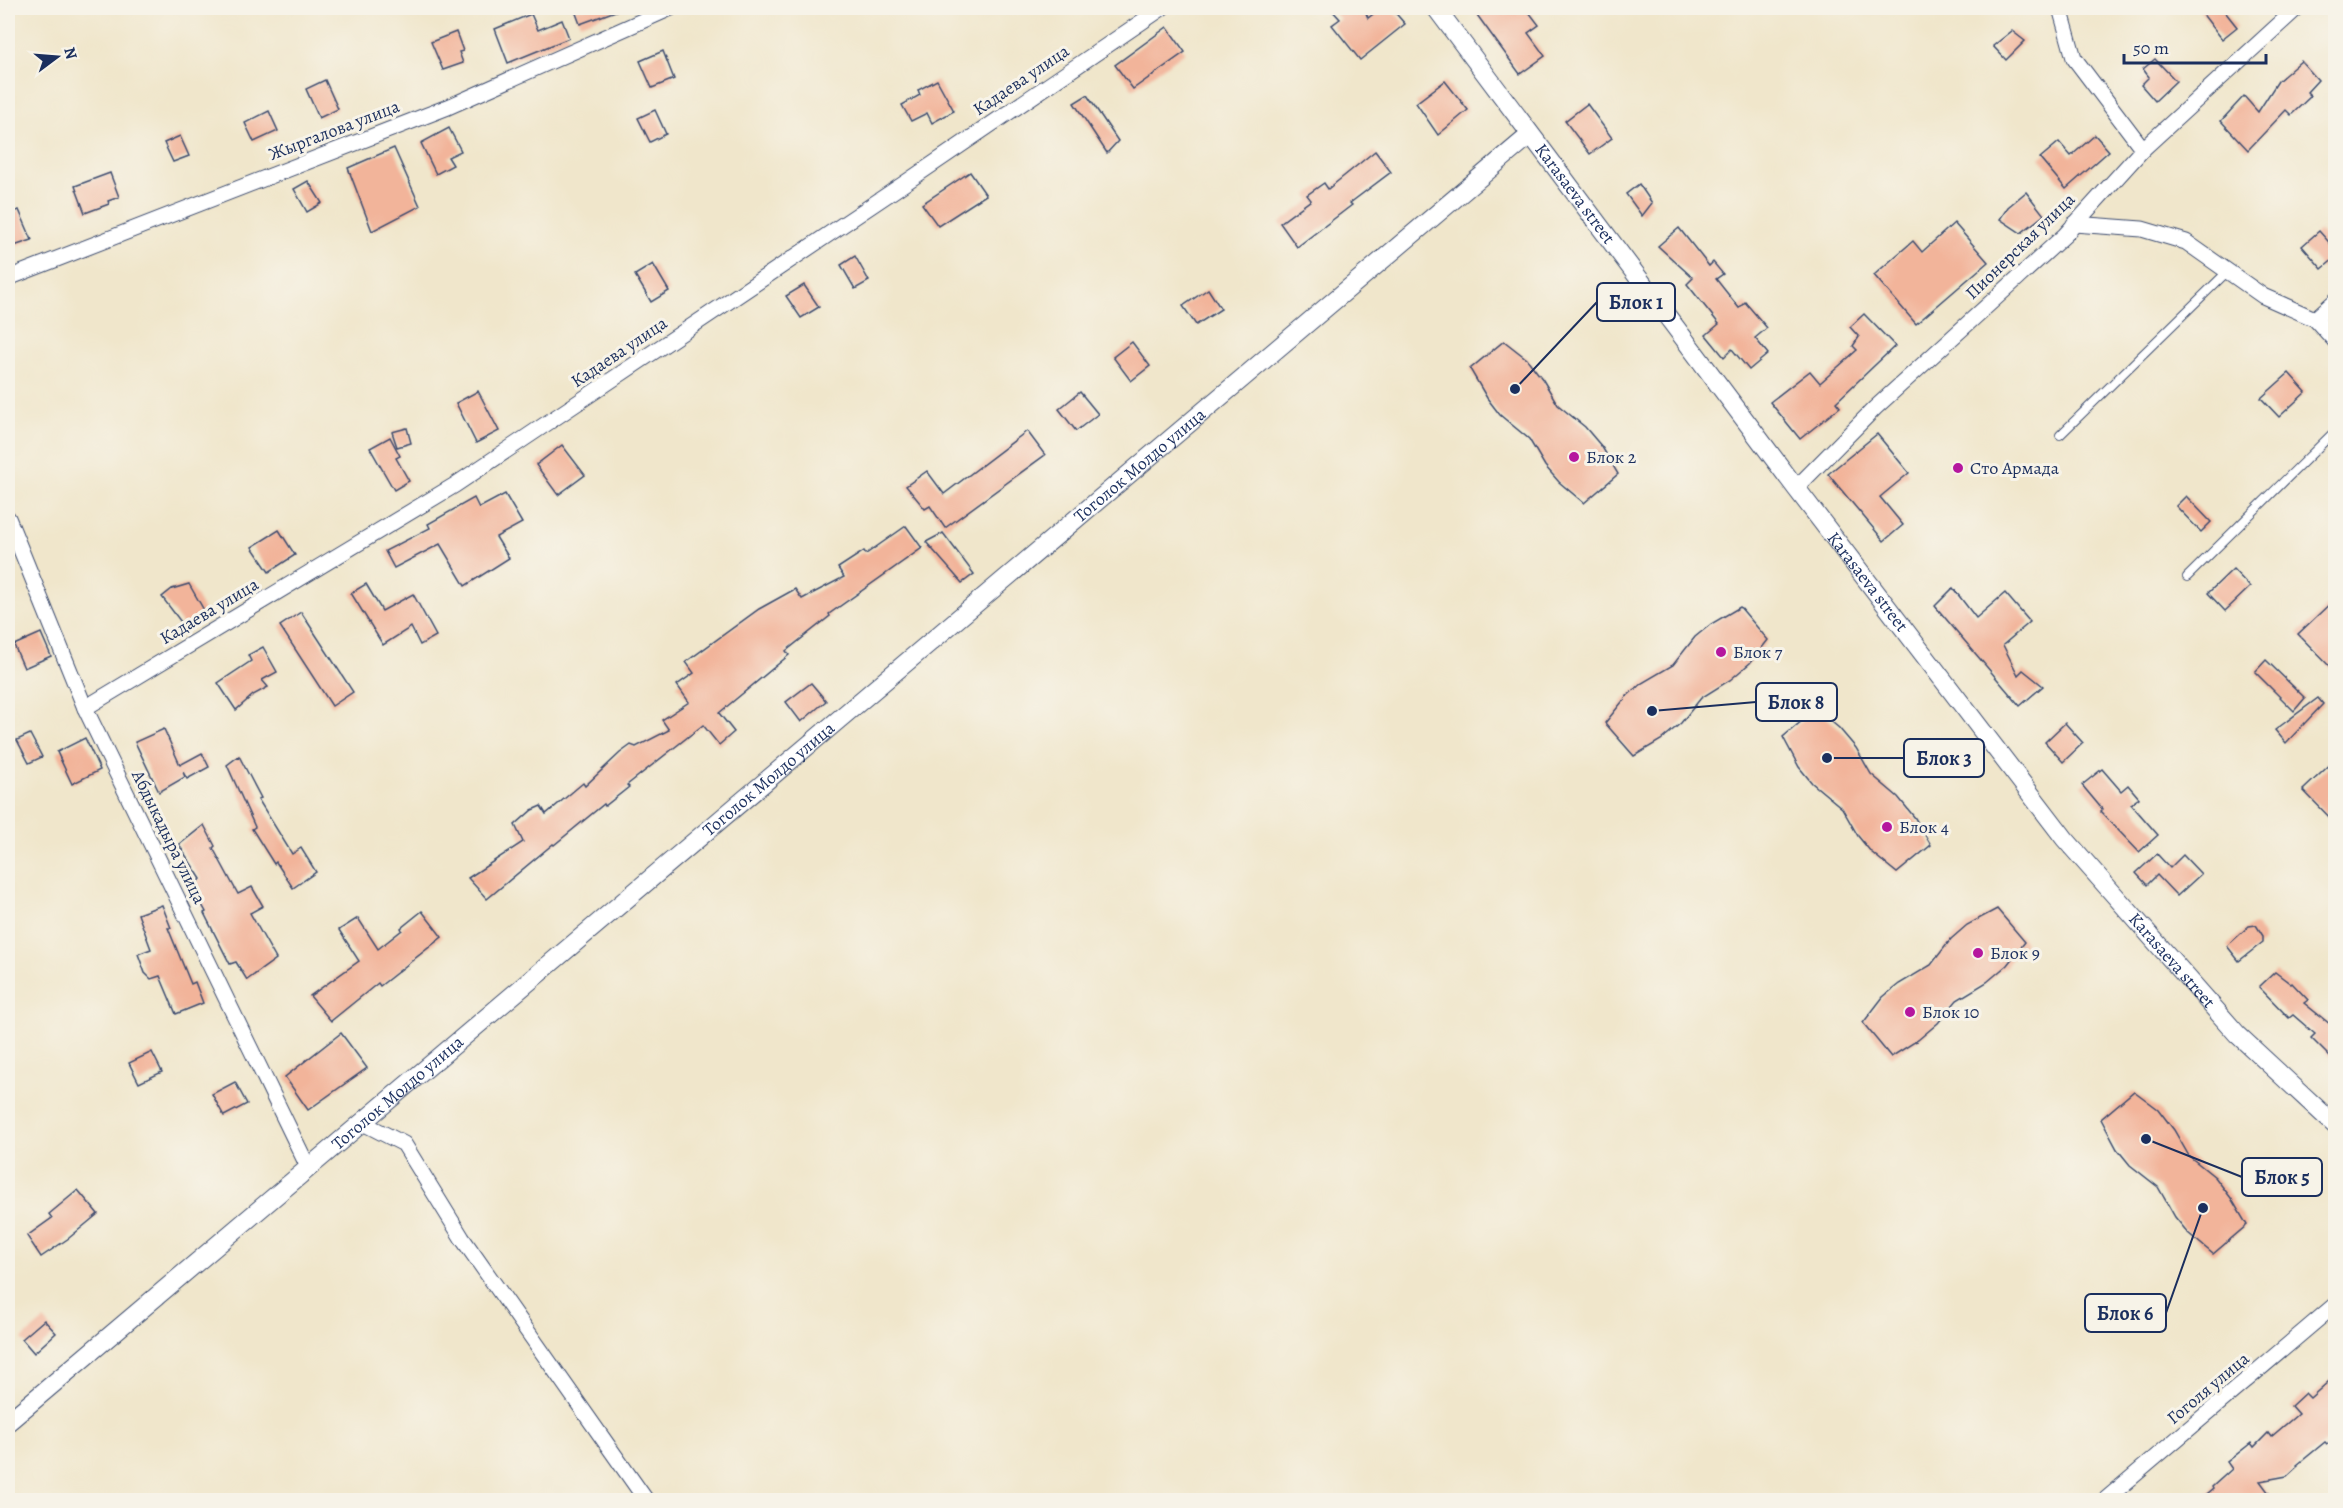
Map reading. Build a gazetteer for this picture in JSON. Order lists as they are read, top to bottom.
{
  "streets": {
    "street": [
      "Кадаева улица",
      "Жыргалова улица",
      "Karasaeva street",
      "Пионерская улица",
      "Тоголок Молдо улица",
      "Абдыкадыра улица",
      "Гоголя улица"
    ]
  },
  "crossings": [
    ["Кадаева улица", "Абдыкадыра улица"],
    ["Karasaeva street", "Пионерская улица"],
    ["Karasaeva street", "Тоголок Молдо улица"],
    ["Тоголок Молдо улица", "Абдыкадыра улица"]
  ],
  "places": [
    "Блок 1",
    "Блок 2",
    "Сто Армада",
    "Блок 7",
    "Блок 8",
    "Блок 3",
    "Блок 4",
    "Блок 9",
    "Блок 10",
    "Блок 5",
    "Блок 6"
  ],
  "scale_bar": "50 m",
  "north": "right"
}
